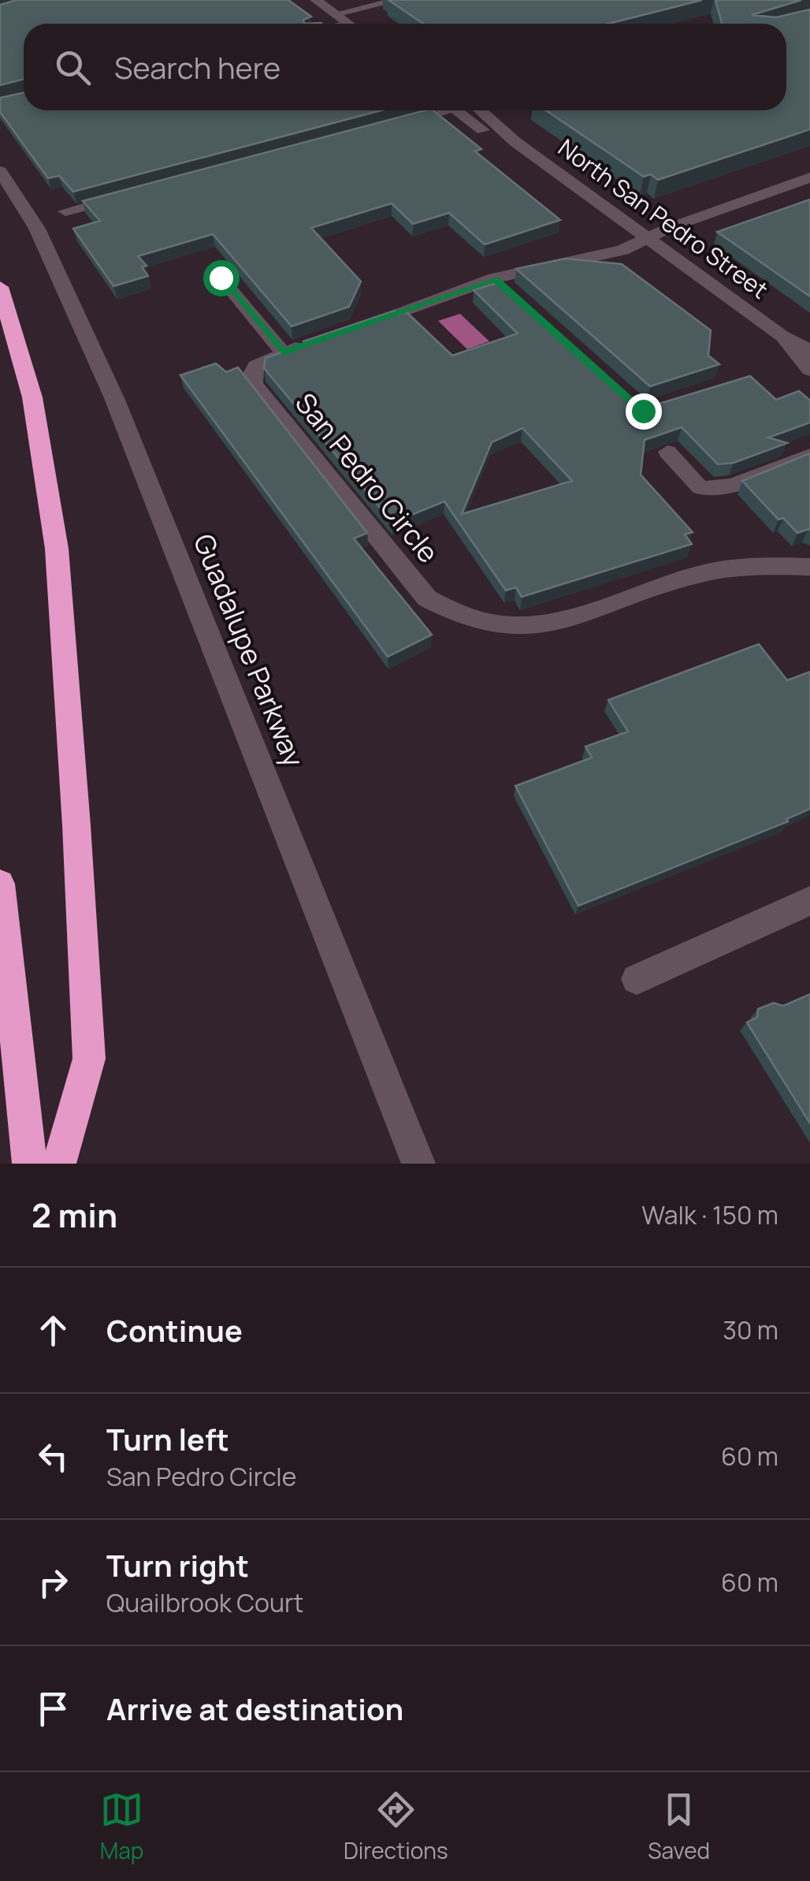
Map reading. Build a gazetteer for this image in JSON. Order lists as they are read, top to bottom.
{
  "streets": {
    "street": ["North San Pedro Street", "San Pedro Circle", "Guadalupe Parkway"]
  },
  "page": {
    "search": "Search here",
    "heading": ["2 min", "Walk · 150 m"],
    "list": [
      ["Continue", "30 m"],
      ["Turn left", "San Pedro Circle", "60 m"],
      ["Turn right", "Quailbrook Court", "60 m"],
      "Arrive at destination"
    ],
    "nav": ["Map", "Directions", "Saved"]
  }
}
